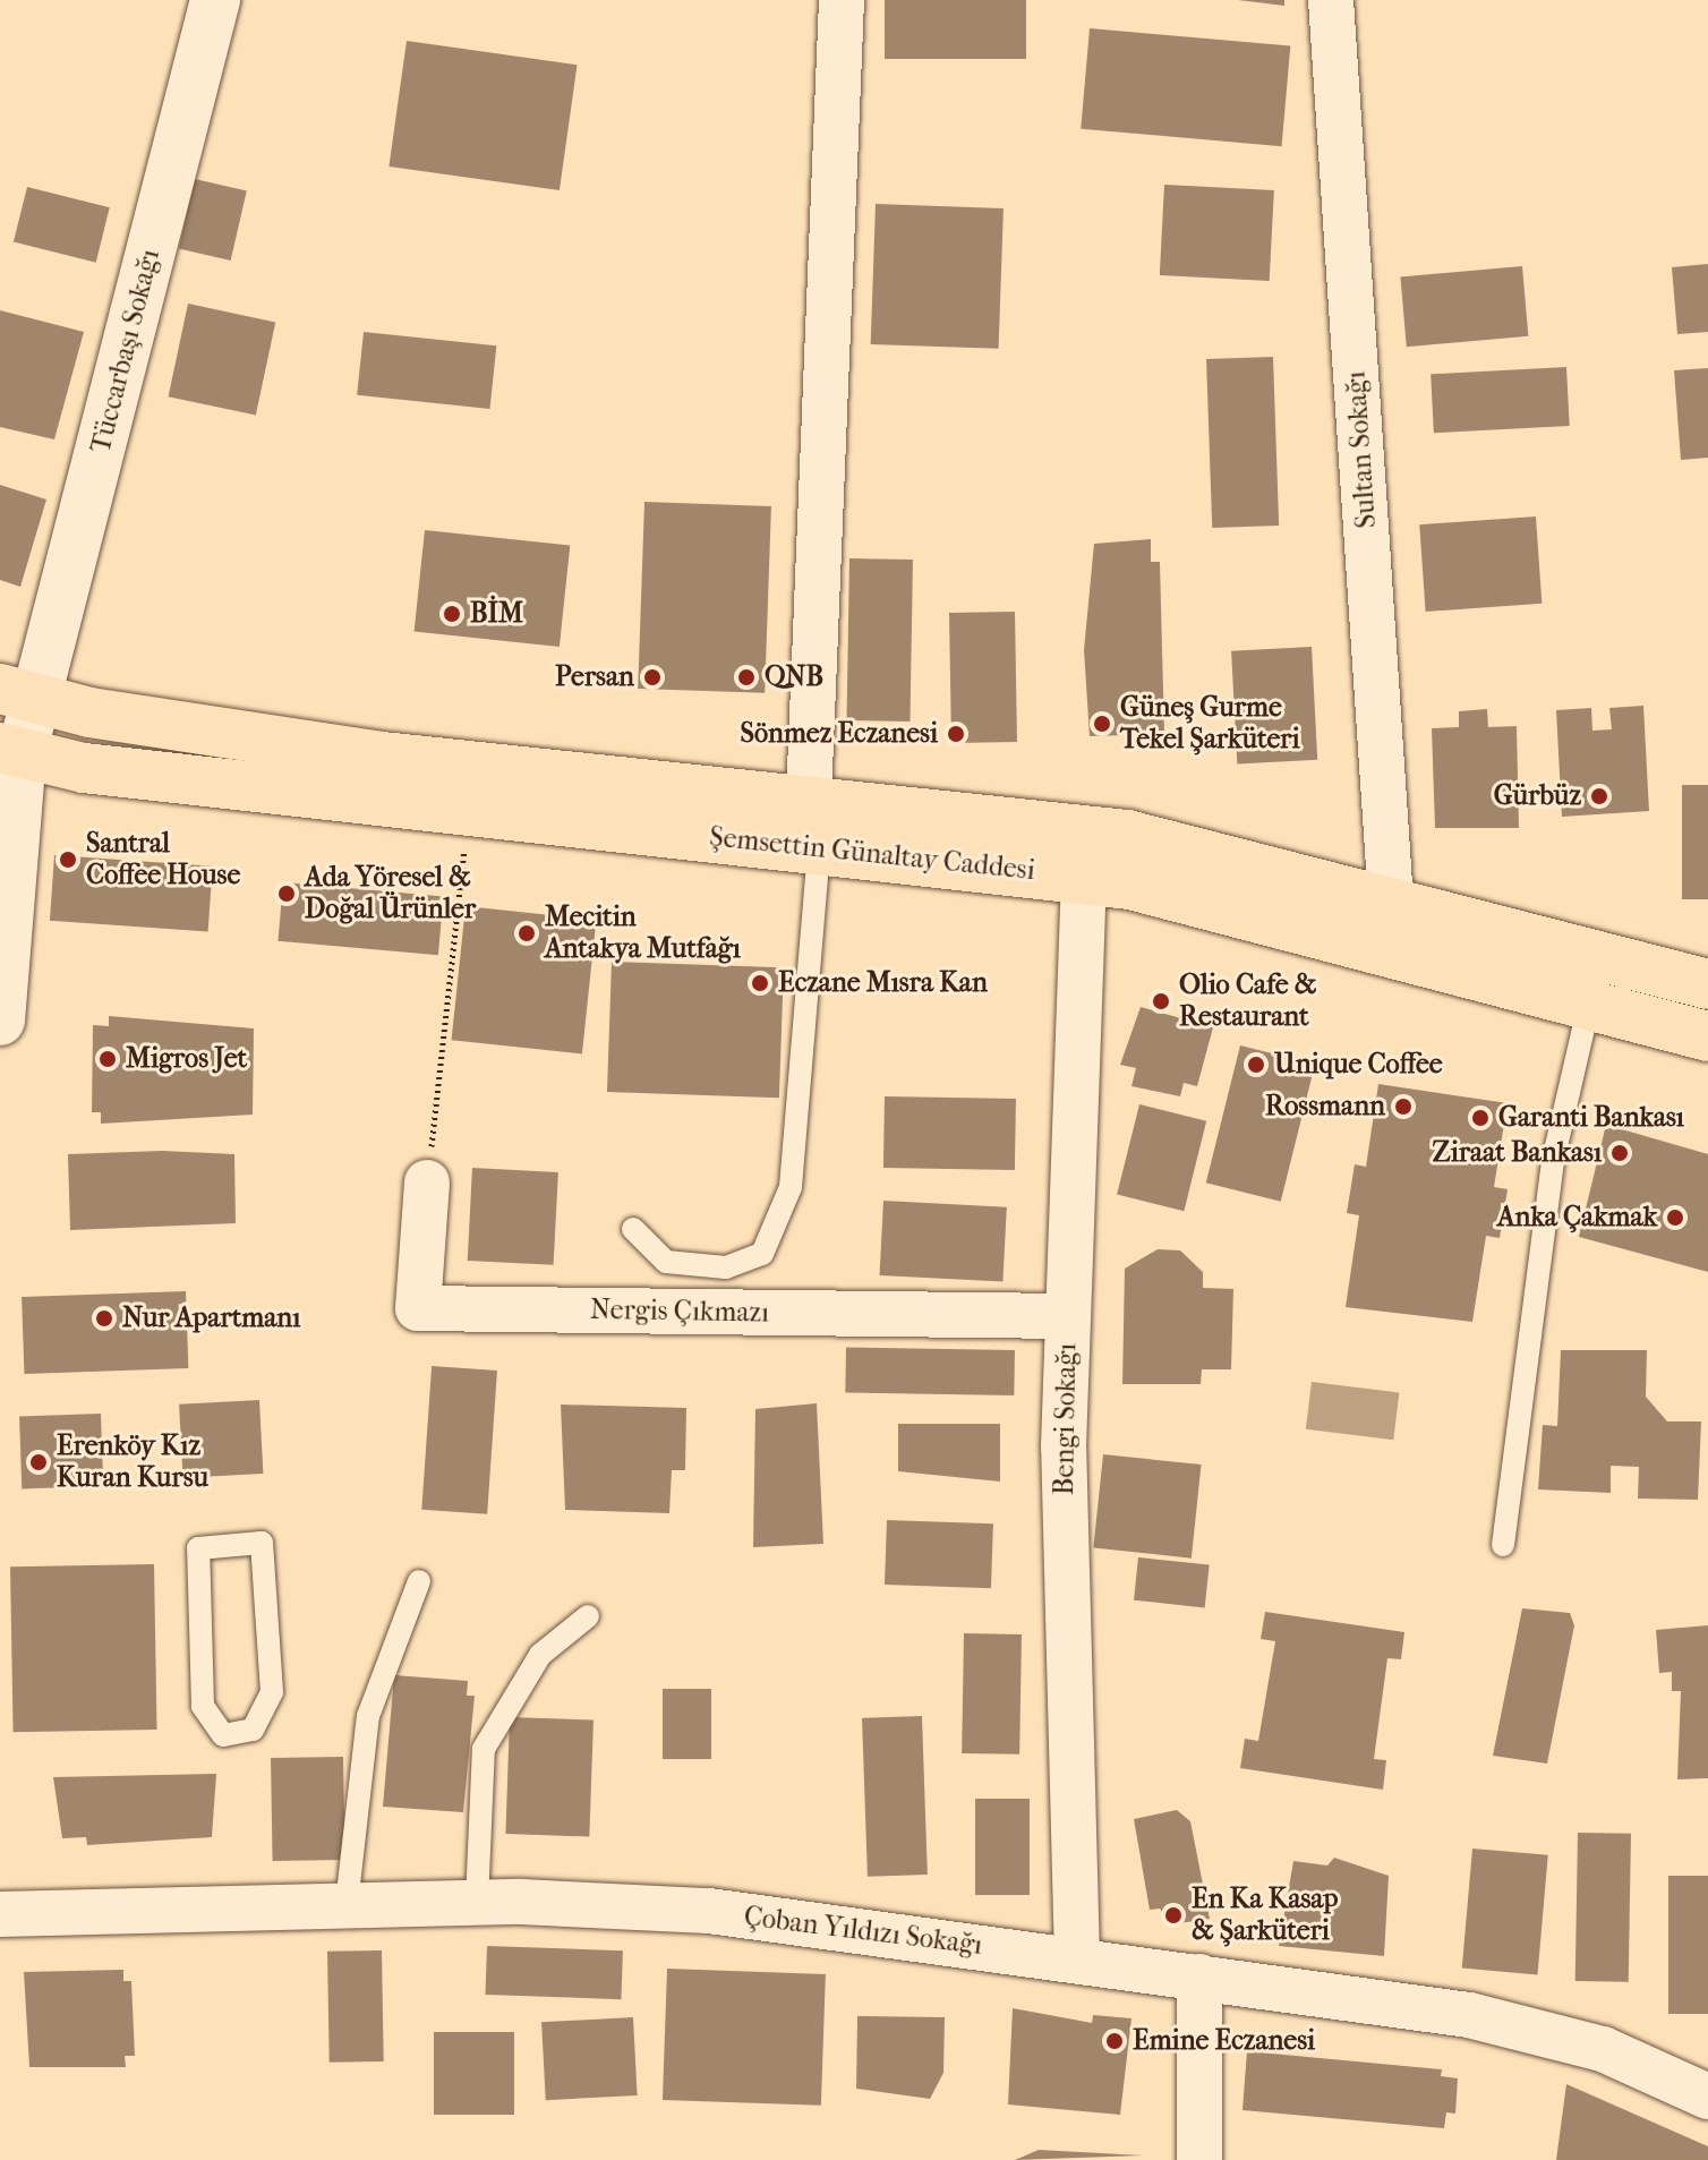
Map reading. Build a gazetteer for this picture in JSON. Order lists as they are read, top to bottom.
{
  "streets": {
    "main road": ["Şemsettin Günaltay Caddesi"],
    "street": [
      "Tüccarbaşı Sokağı",
      "Sultan Sokağı",
      "Nergis Çıkmazı",
      "Bengi Sokağı",
      "Çoban Yıldızı Sokağı"
    ]
  },
  "crossings": [
    ["Tüccarbaşı Sokağı", "Şemsettin Günaltay Caddesi"],
    ["Sultan Sokağı", "Şemsettin Günaltay Caddesi"],
    ["Şemsettin Günaltay Caddesi", "Bengi Sokağı"],
    ["Nergis Çıkmazı", "Bengi Sokağı"],
    ["Bengi Sokağı", "Çoban Yıldızı Sokağı"]
  ],
  "places": [
    "BİM",
    "Persan",
    "QNB",
    "Güneş Gurme Tekel Şarküteri",
    "Sönmez Eczanesi",
    "Gürbüz",
    "Santral Coffee House",
    "Ada Yöresel & Doğal Ürünler",
    "Mecitin Antakya Mutfağı",
    "Eczane Mısra Kan",
    "Olio Cafe & Restaurant",
    "Migros Jet",
    "Unique Coffee",
    "Rossmann",
    "Garanti Bankası",
    "Ziraat Bankası",
    "Anka Çakmak",
    "Nur Apartmanı",
    "Erenköy Kız Kuran Kursu",
    "En Ka Kasap & Şarküteri",
    "Emine Eczanesi"
  ]
}
